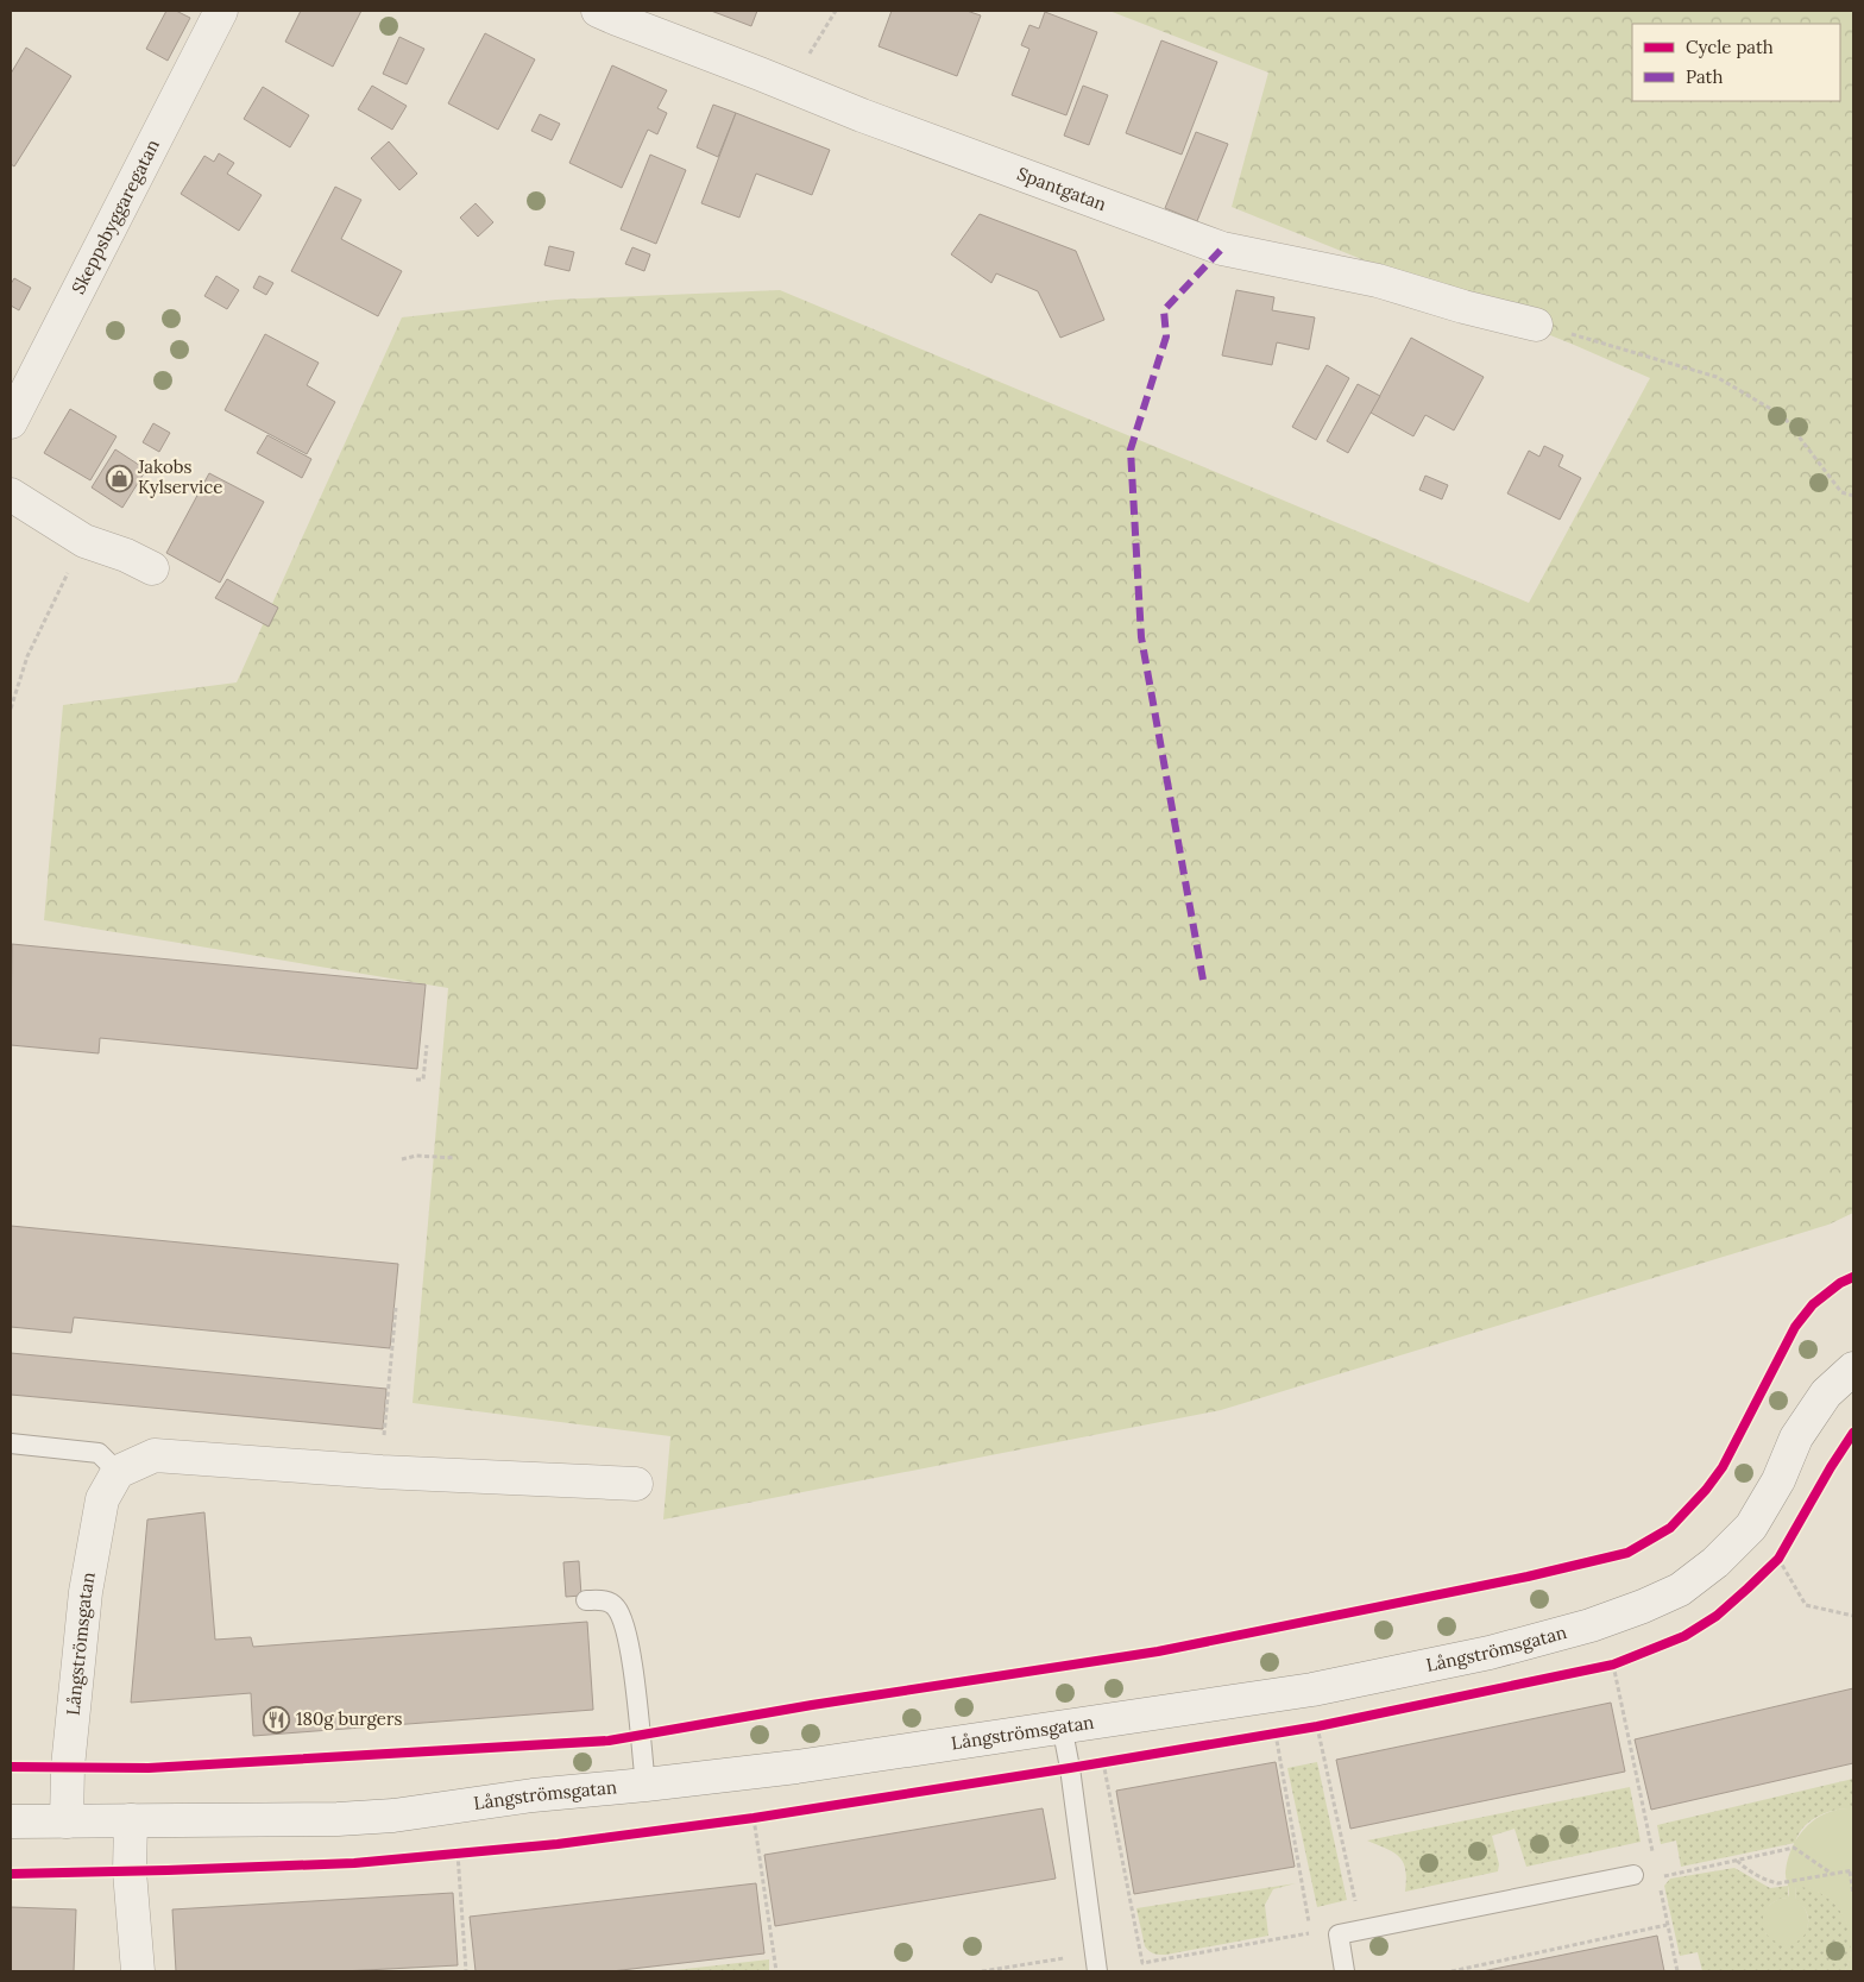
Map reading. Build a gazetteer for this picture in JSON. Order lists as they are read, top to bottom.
{
  "streets": {
    "street": ["Spantgatan", "Skeppsbyggaregatan", "Långströmsgatan"]
  },
  "places": {
    "shop": ["Jakobs Kylservice"],
    "restaurant": ["180g burgers"]
  },
  "legend": ["Cycle path", "Path"]
}
